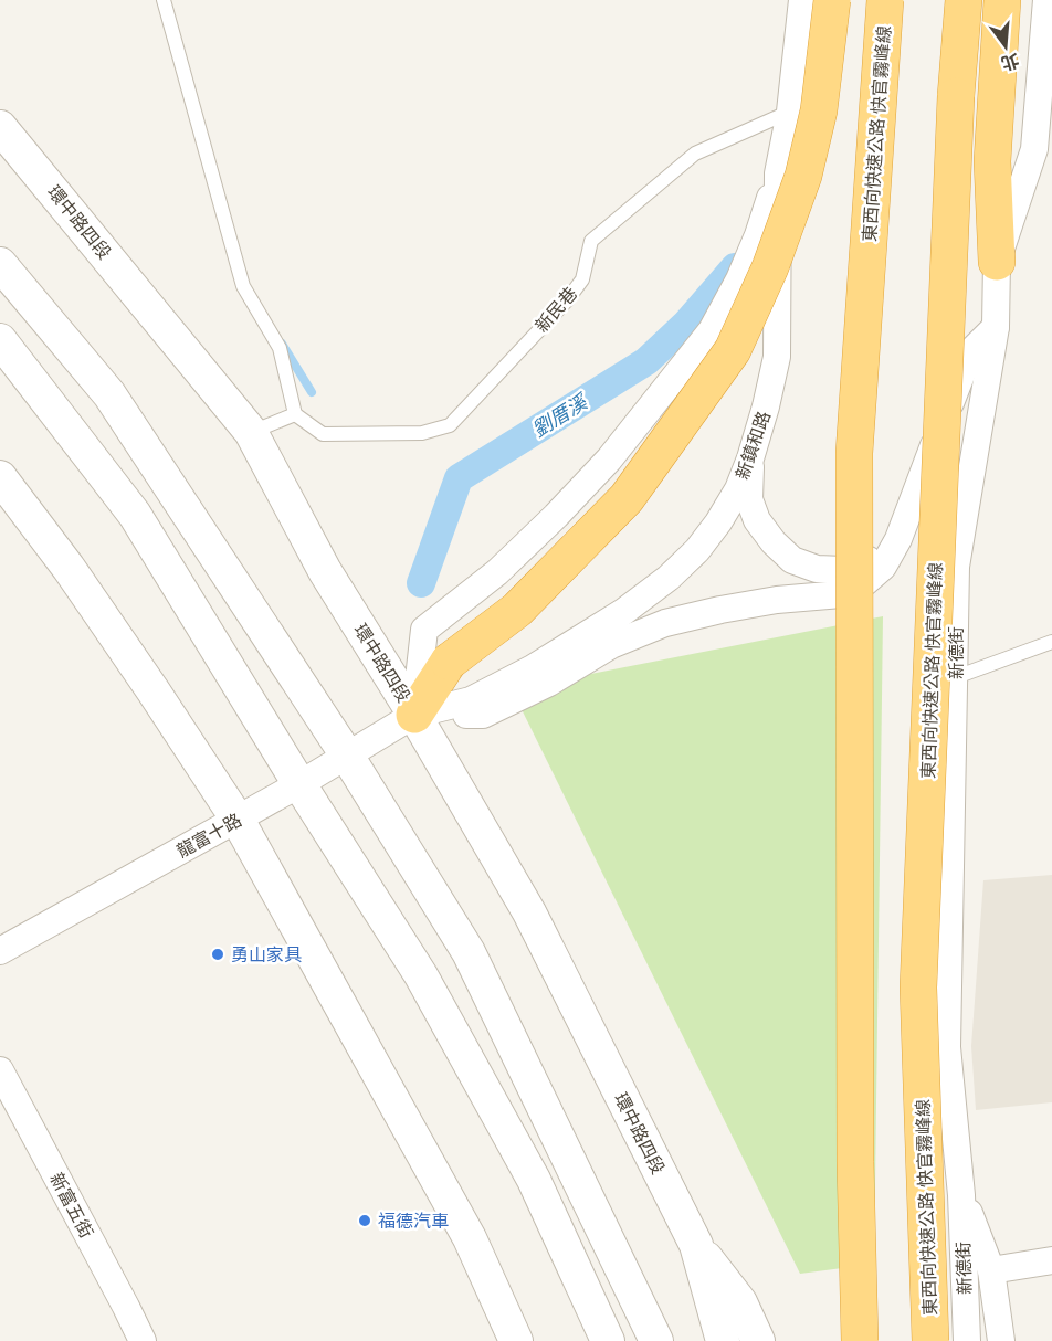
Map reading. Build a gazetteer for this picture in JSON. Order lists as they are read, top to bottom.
{
  "streets": {
    "highway": ["東西向快速公路 快官霧峰線"],
    "street": [
      "環中路四段",
      "新鎮和路",
      "新德街",
      "龍富十路",
      "新富五街"
    ],
    "lane": ["新民巷"]
  },
  "crossings": [
    ["環中路四段", "新鎮和路"],
    ["環中路四段", "龍富十路"],
    ["新民巷", "新鎮和路"],
    ["新鎮和路", "龍富十路"]
  ],
  "water": ["劉厝溪"],
  "places": ["勇山家具", "福德汽車"],
  "north": "bottom"
}
